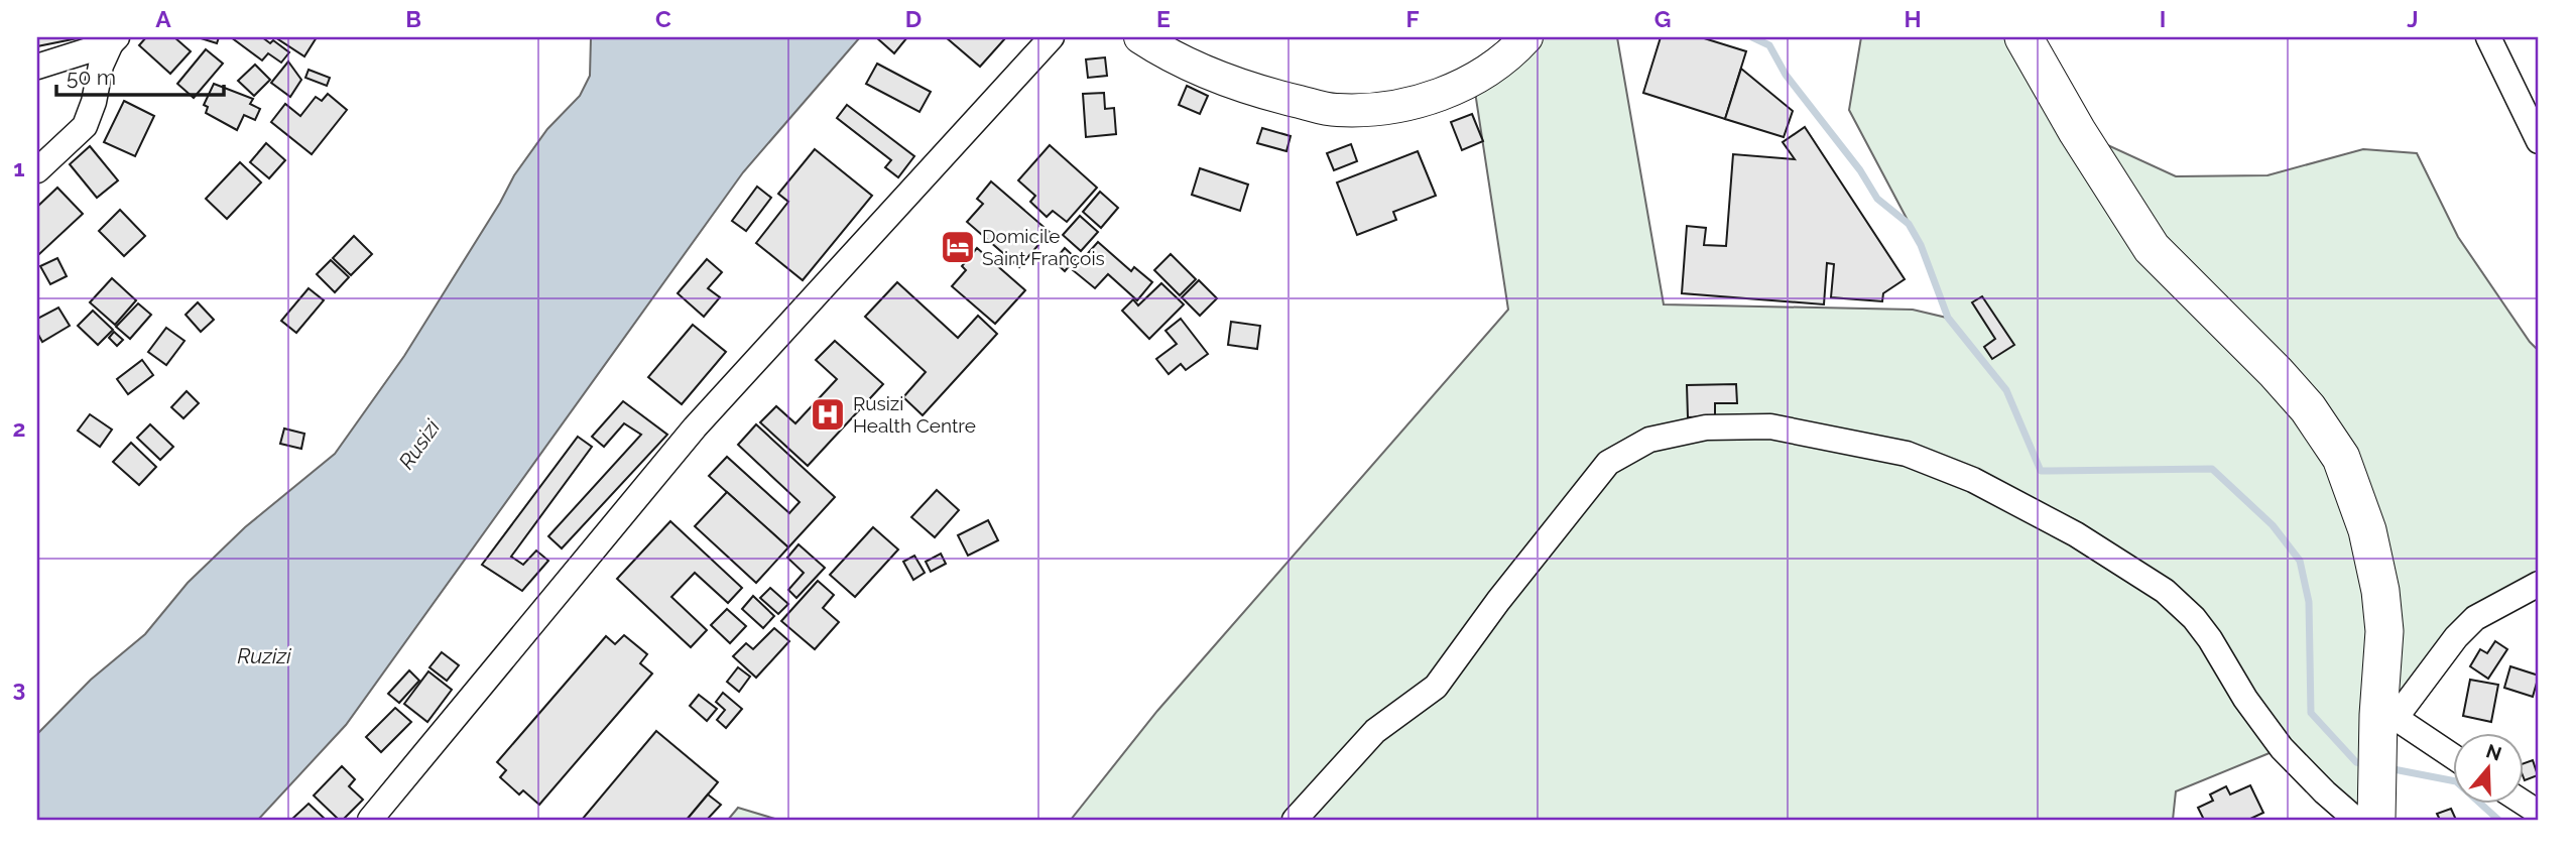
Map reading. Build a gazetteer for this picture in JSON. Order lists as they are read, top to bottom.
{
  "water": ["Rusizi", "Ruzizi"],
  "places": {
    "hotel": ["Domicile Saint François"],
    "hospital": ["Rusizi Health Centre"]
  },
  "scale_bar": "50 m",
  "north": "top",
  "grid": {
    "columns": [
      "A",
      "B",
      "C",
      "D",
      "E",
      "F",
      "G",
      "H",
      "I",
      "J"
    ],
    "rows": ["1", "2", "3"]
  }
}
